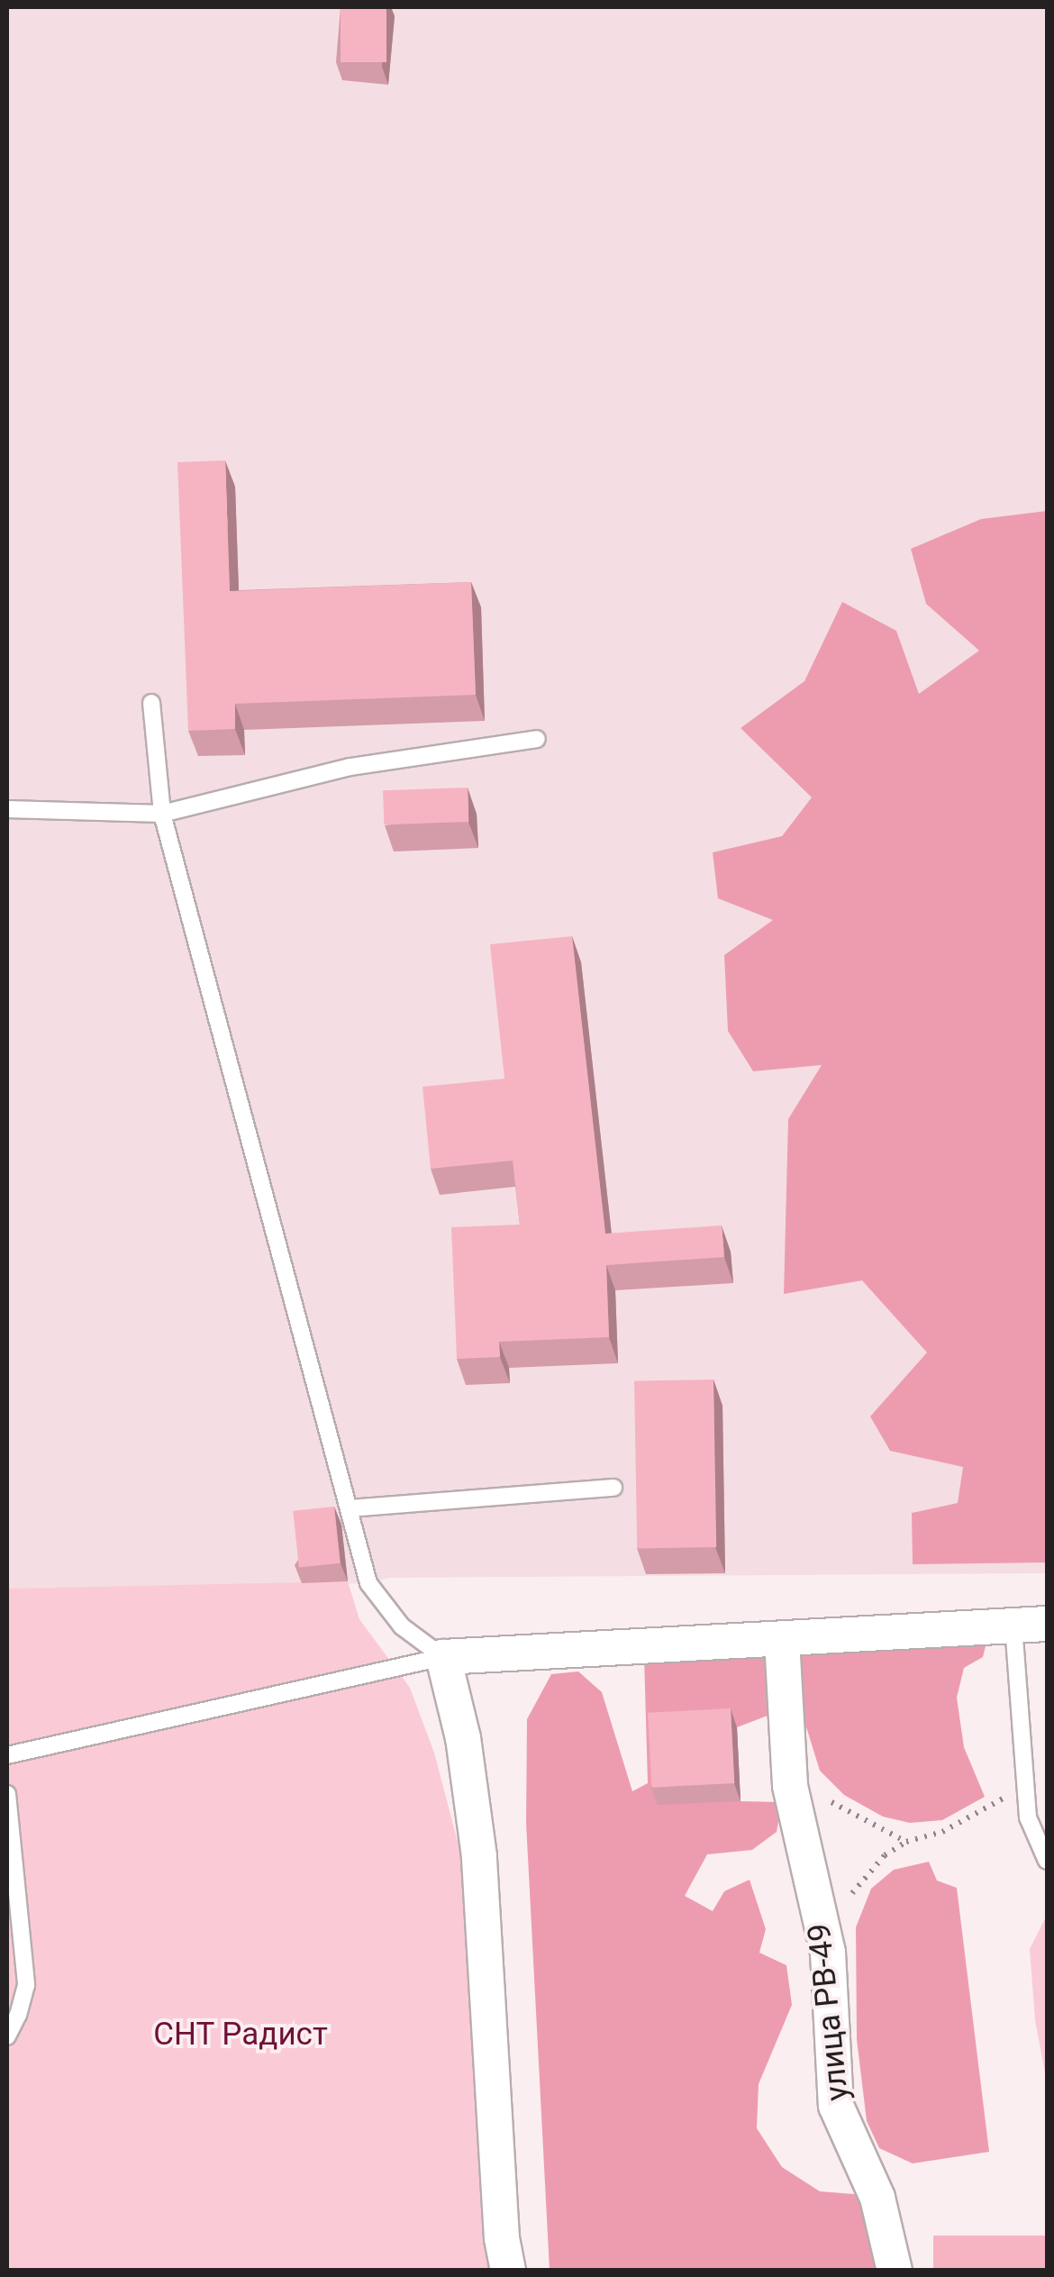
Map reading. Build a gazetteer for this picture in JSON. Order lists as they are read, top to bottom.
{
  "streets": {
    "street": ["улица РВ-49"]
  },
  "parks": ["СНТ Радист"]
}
